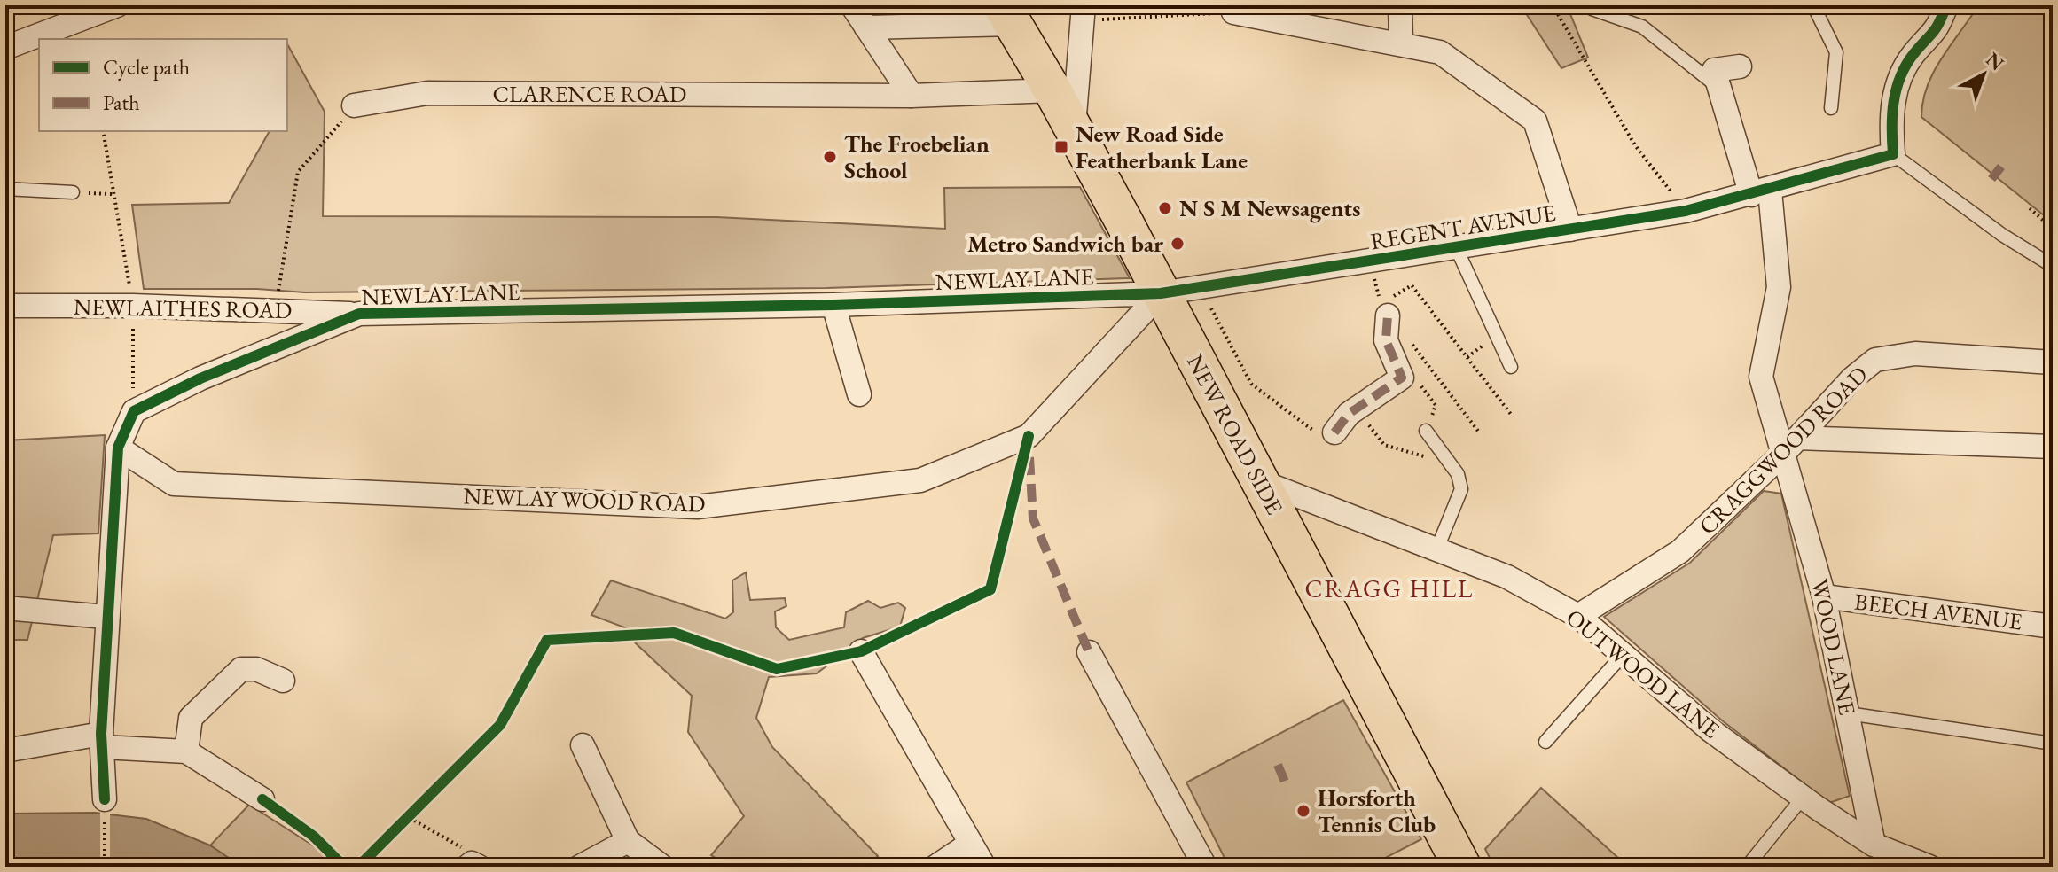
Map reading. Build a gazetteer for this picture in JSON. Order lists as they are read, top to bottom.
{
  "streets": {
    "main road": ["NEW ROAD SIDE"],
    "street": [
      "CLARENCE ROAD",
      "REGENT AVENUE",
      "NEWLAY LANE",
      "NEWLAITHES ROAD",
      "CRAGGWOOD ROAD",
      "NEWLAY WOOD ROAD",
      "BEECH AVENUE",
      "WOOD LANE",
      "OUTWOOD LANE"
    ]
  },
  "crossings": [
    ["CLARENCE ROAD", "NEW ROAD SIDE"],
    ["REGENT AVENUE", "NEWLAY LANE"],
    ["REGENT AVENUE", "NEW ROAD SIDE"],
    ["REGENT AVENUE", "NEWLAY WOOD ROAD"],
    ["REGENT AVENUE", "WOOD LANE"],
    ["NEWLAY LANE", "NEWLAITHES ROAD"],
    ["NEWLAY LANE", "NEW ROAD SIDE"],
    ["NEWLAY LANE", "NEWLAY WOOD ROAD"],
    ["NEW ROAD SIDE", "NEWLAY WOOD ROAD"],
    ["NEW ROAD SIDE", "OUTWOOD LANE"],
    ["CRAGGWOOD ROAD", "WOOD LANE"],
    ["CRAGGWOOD ROAD", "OUTWOOD LANE"],
    ["BEECH AVENUE", "WOOD LANE"],
    ["WOOD LANE", "OUTWOOD LANE"]
  ],
  "districts": ["CRAGG HILL"],
  "places": {
    "transit": ["New Road Side Featherbank Lane"],
    "other": [
      "The Froebelian School",
      "N S M Newsagents",
      "Metro Sandwich bar",
      "Horsforth Tennis Club"
    ]
  },
  "legend": ["Cycle path", "Path"],
  "north": "top right"
}
